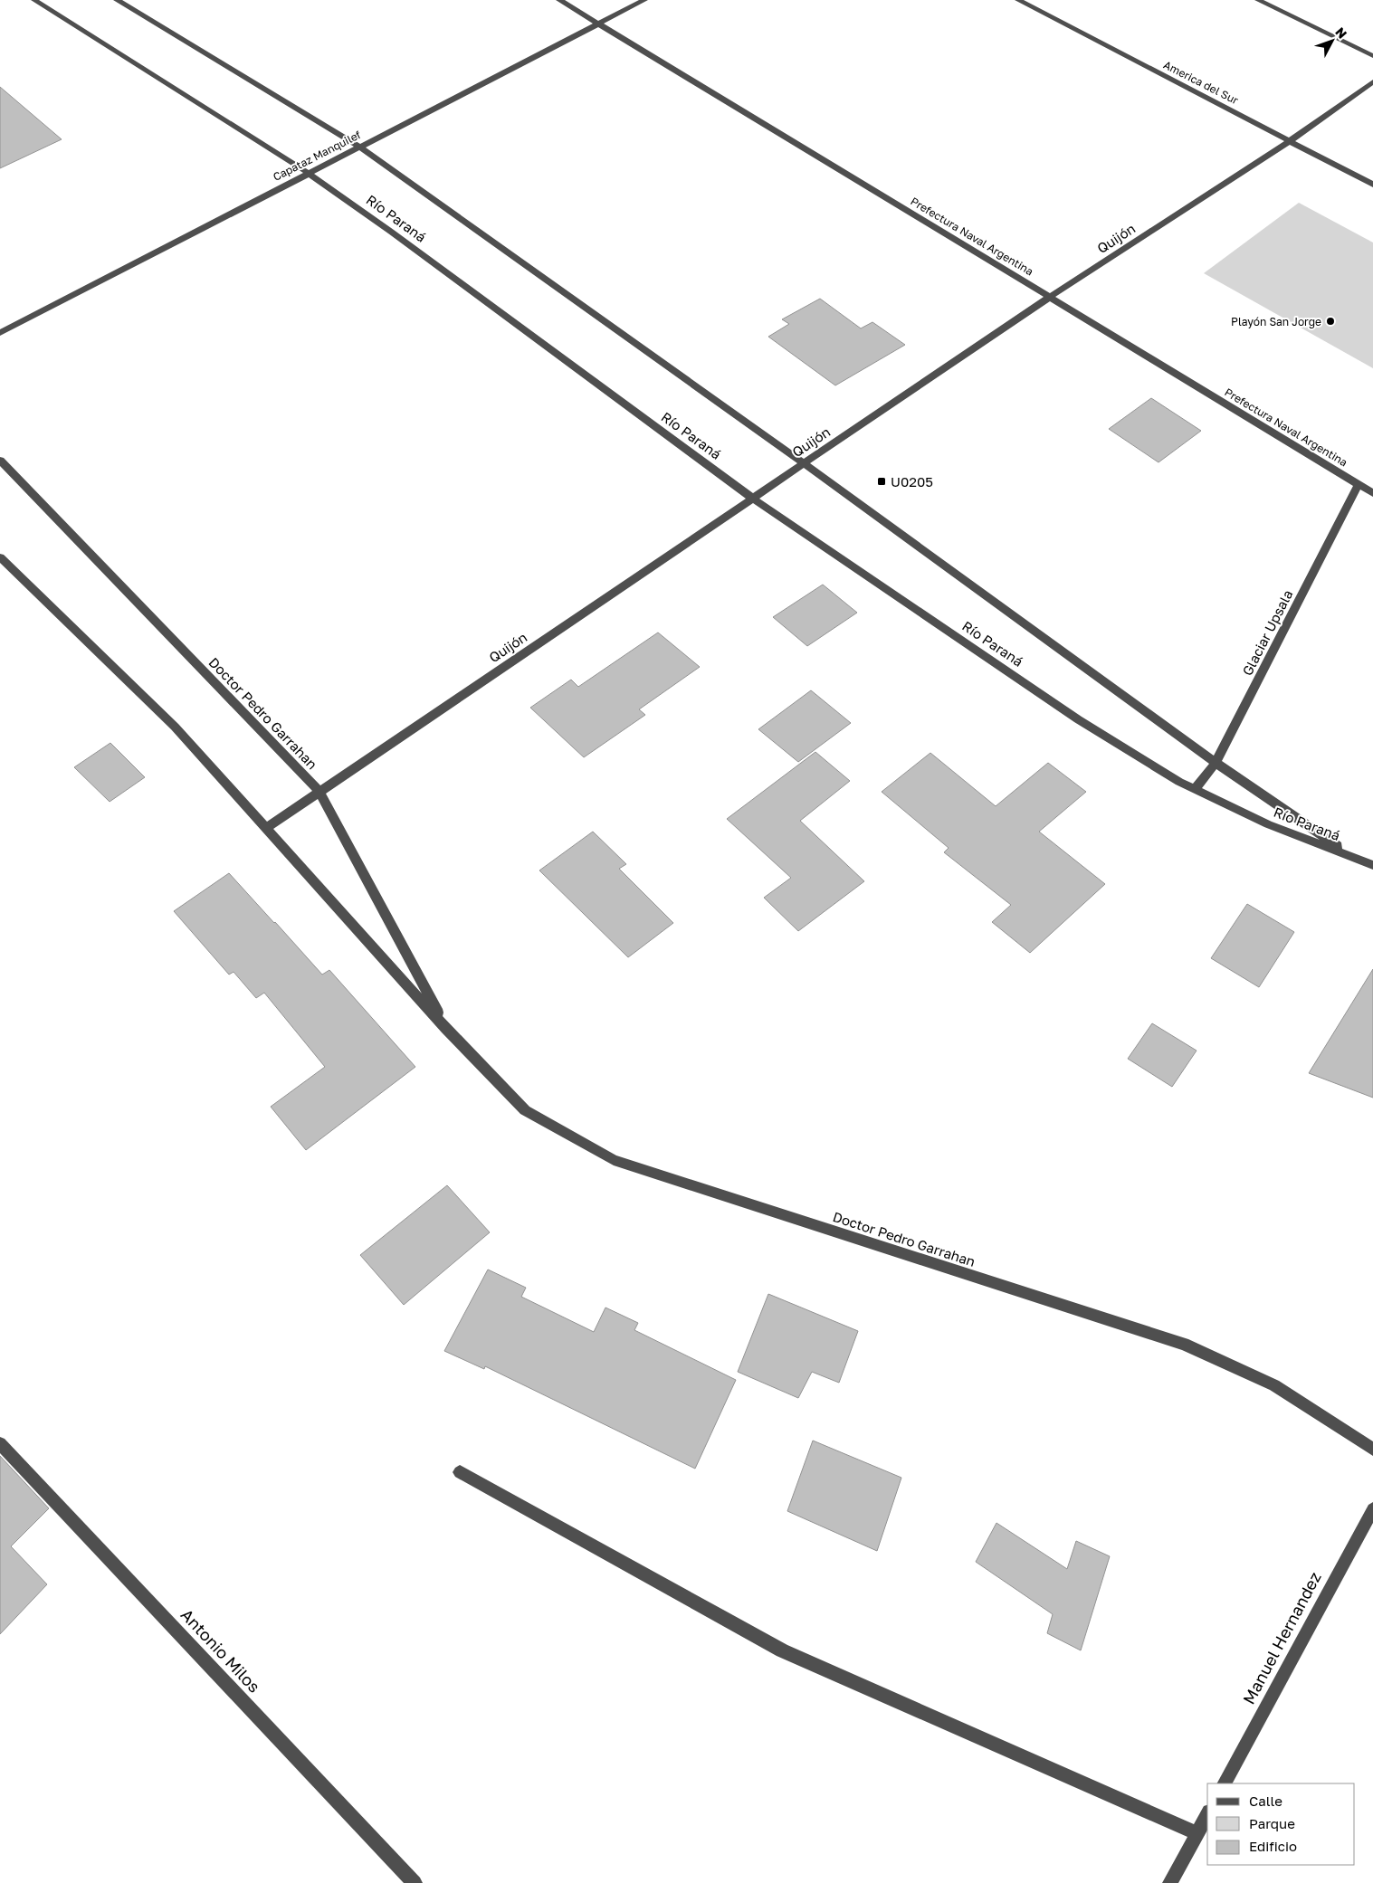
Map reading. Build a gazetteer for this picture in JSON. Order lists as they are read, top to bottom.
{
  "streets": {
    "street": [
      "America del Sur",
      "Capataz Manquilef",
      "Río Paraná",
      "Prefectura Naval Argentina",
      "Quijón",
      "Glaciar Upsala",
      "Doctor Pedro Garrahan",
      "Manuel Hernandez",
      "Antonio Milos"
    ]
  },
  "crossings": [
    ["America del Sur", "Quijón"],
    ["Capataz Manquilef", "Río Paraná"],
    ["Capataz Manquilef", "Prefectura Naval Argentina"],
    ["Río Paraná", "Quijón"],
    ["Río Paraná", "Glaciar Upsala"],
    ["Prefectura Naval Argentina", "Quijón"],
    ["Prefectura Naval Argentina", "Glaciar Upsala"],
    ["Quijón", "Doctor Pedro Garrahan"]
  ],
  "places": {
    "other": ["Playón San Jorge"],
    "transit": ["U0205"]
  },
  "legend": ["Calle", "Parque", "Edificio"],
  "north": "top right"
}
